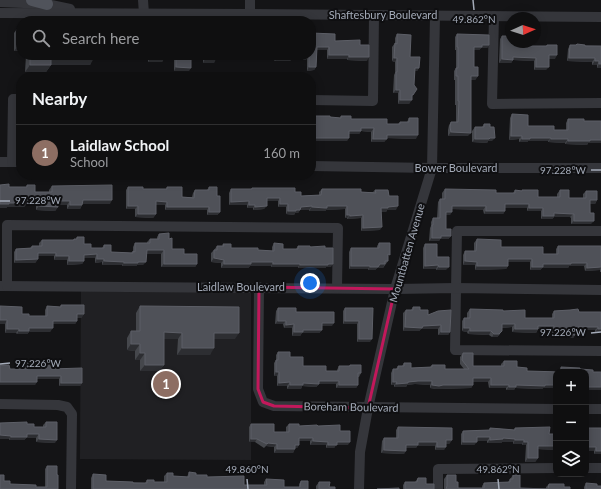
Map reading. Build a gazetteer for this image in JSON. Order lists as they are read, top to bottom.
{
  "streets": {
    "street": [
      "Shaftesbury Boulevard",
      "Bower Boulevard",
      "Mountbatten Avenue",
      "Laidlaw Boulevard",
      "Boreham Boulevard"
    ]
  },
  "crossings": [
    ["Shaftesbury Boulevard", "Mountbatten Avenue"],
    ["Bower Boulevard", "Mountbatten Avenue"],
    ["Mountbatten Avenue", "Laidlaw Boulevard"],
    ["Mountbatten Avenue", "Boreham Boulevard"],
    ["Laidlaw Boulevard", "Boreham Boulevard"]
  ],
  "north": "right",
  "page": {
    "search": "Search here",
    "heading": "Nearby",
    "list": [
      {
        "mark": "1",
        "name": "Laidlaw School",
        "note": "School",
        "value": "160 m"
      }
    ],
    "map_buttons": ["+", "−"],
    "pins": "1"
  },
  "coordinates": [
    "49.862°N",
    "97.228°W",
    "97.226°W",
    "49.860°N"
  ]
}
